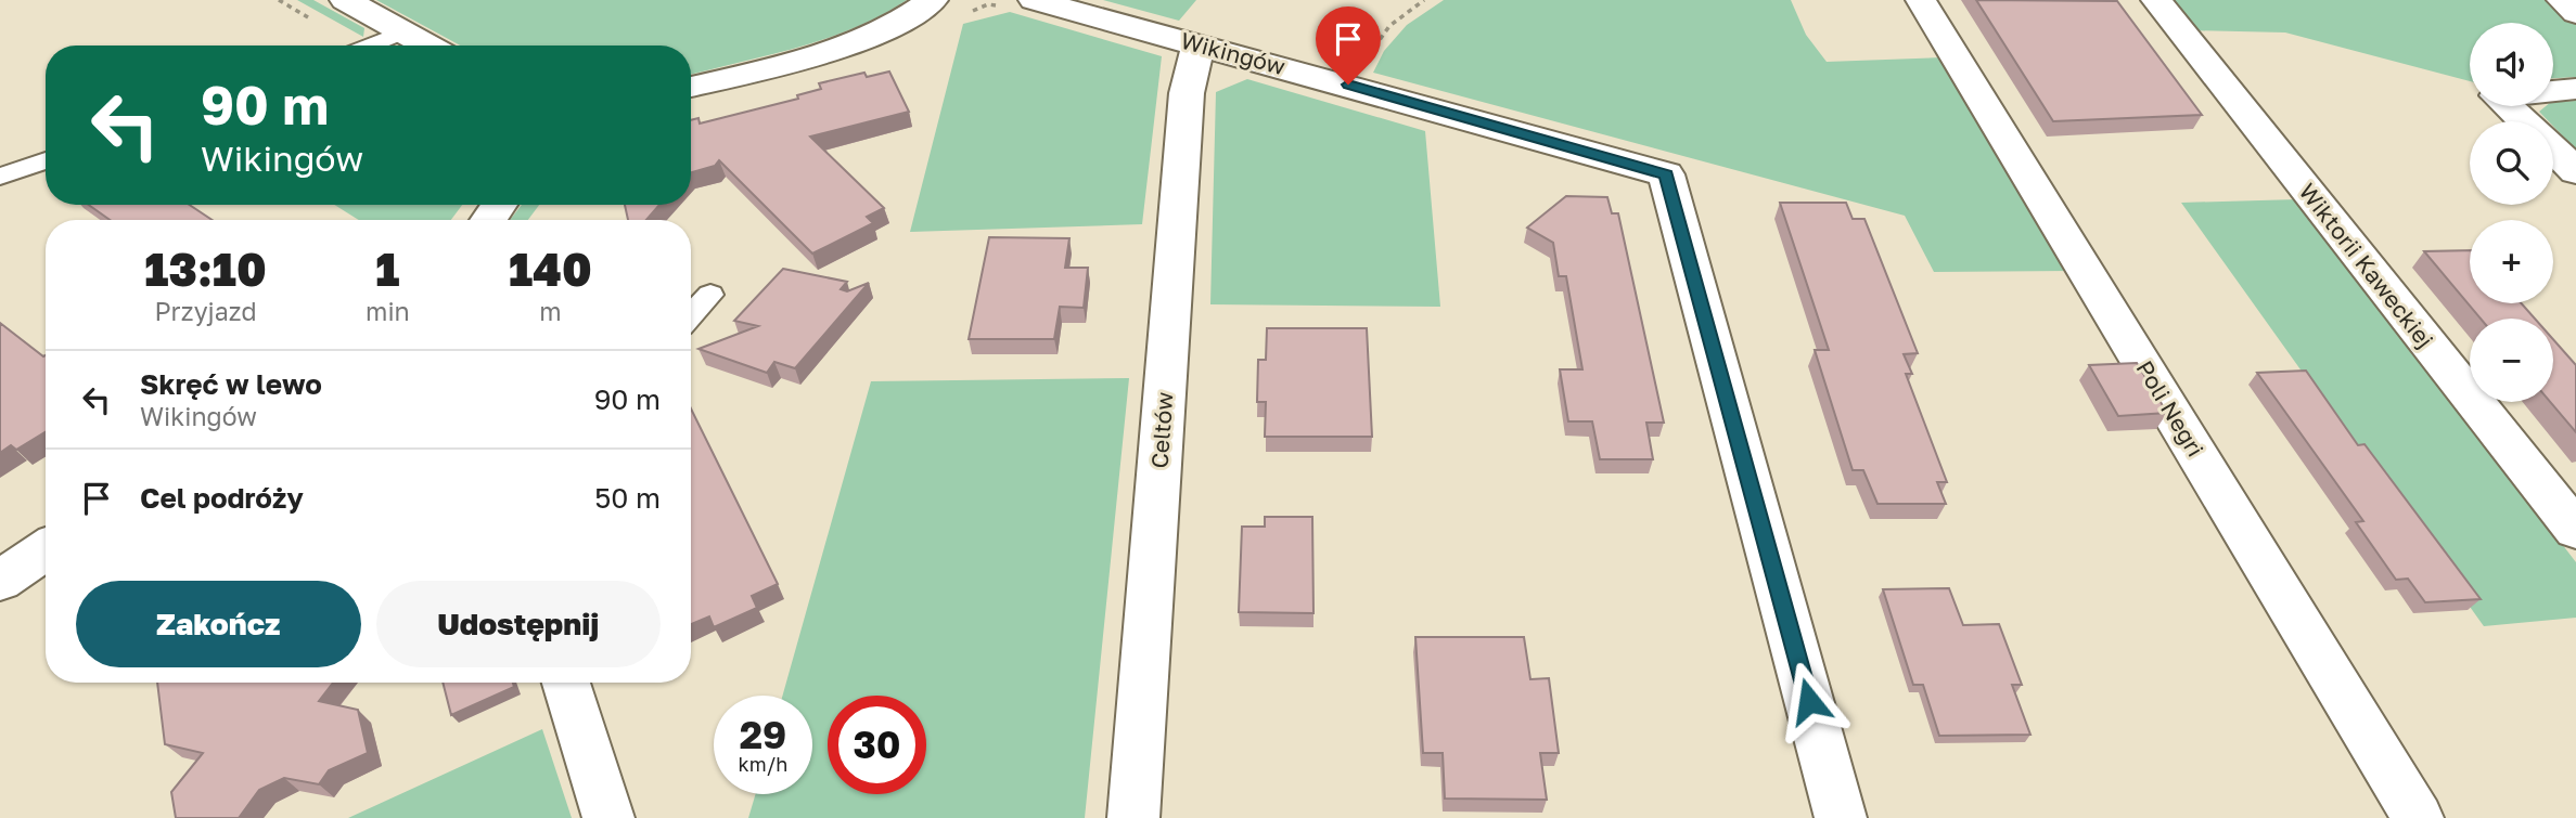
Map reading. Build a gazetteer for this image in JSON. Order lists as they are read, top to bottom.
{
  "streets": {
    "street": [
      "Wikingów",
      "Wiktorii Kaweckiej",
      "Poli Negri",
      "Celtów"
    ]
  },
  "crossings": [
    ["Wikingów", "Celtów"]
  ],
  "page": {
    "map_buttons": ["+", "−"],
    "turn": ["90 m", "Wikingów"],
    "eta": [
      "13:10",
      "Przyjazd",
      "1",
      "min",
      "140",
      "m"
    ],
    "list": [
      {
        "name": "Skręć w lewo",
        "note": "Wikingów",
        "value": "90 m"
      },
      {
        "name": "Cel podróży",
        "value": "50 m"
      }
    ],
    "buttons": ["Zakończ", "Udostępnij"],
    "speed": "29 km/h",
    "limit": "30"
  }
}
